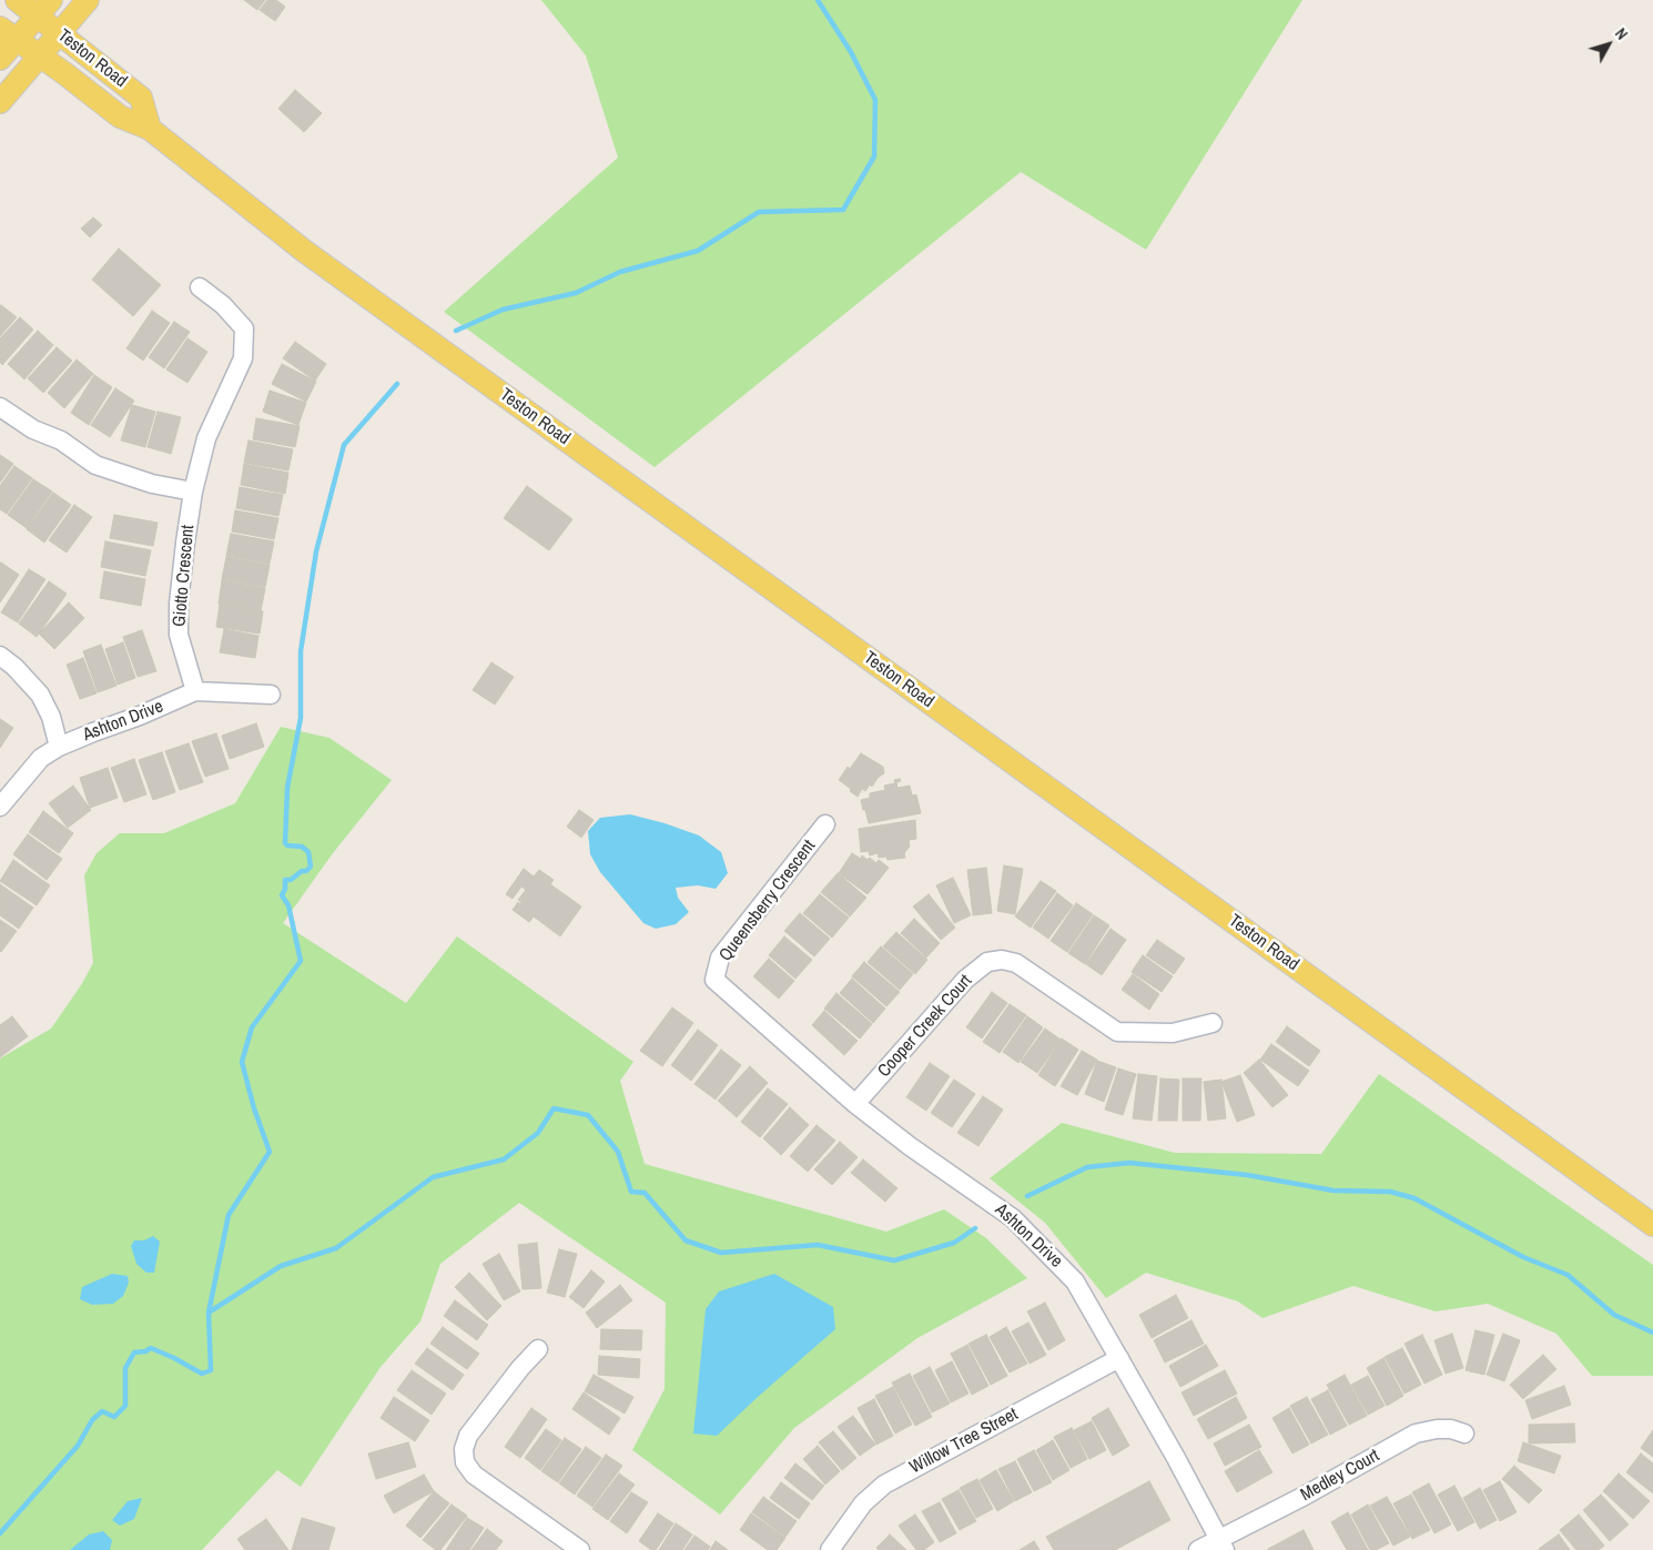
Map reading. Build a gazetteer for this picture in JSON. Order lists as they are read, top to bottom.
{
  "streets": {
    "main road": ["Teston Road"],
    "street": [
      "Giotto Crescent",
      "Ashton Drive",
      "Queensberry Crescent",
      "Cooper Creek Court",
      "Willow Tree Street",
      "Medley Court"
    ]
  },
  "crossings": [
    ["Giotto Crescent", "Ashton Drive"],
    ["Ashton Drive", "Queensberry Crescent"],
    ["Ashton Drive", "Cooper Creek Court"],
    ["Ashton Drive", "Willow Tree Street"],
    ["Ashton Drive", "Medley Court"]
  ],
  "north": "top right"
}
